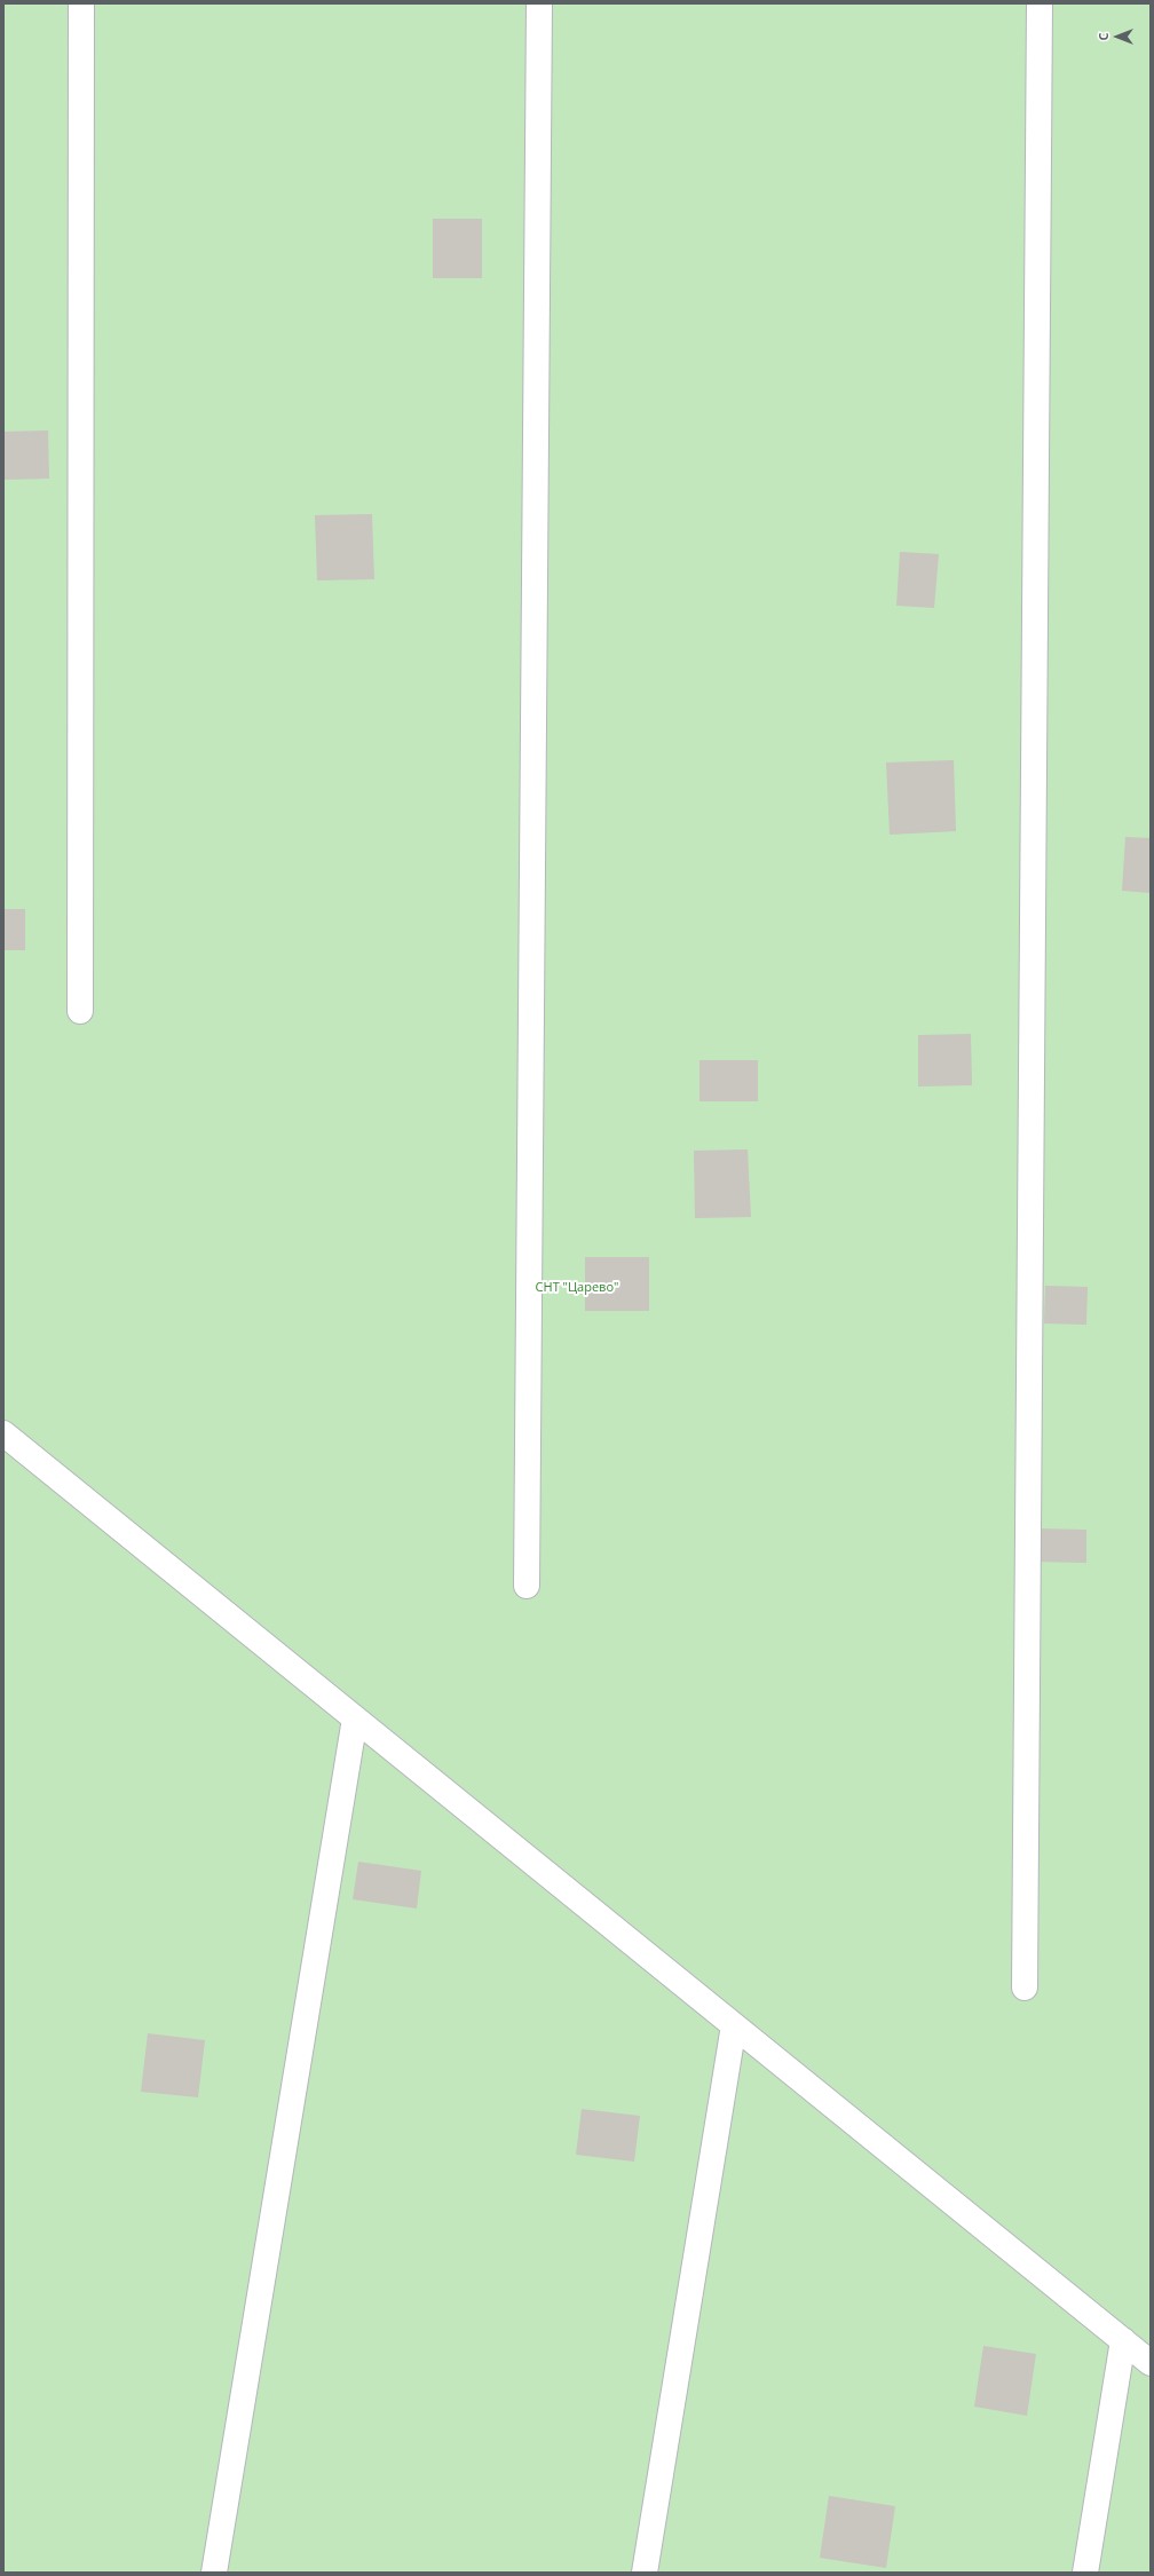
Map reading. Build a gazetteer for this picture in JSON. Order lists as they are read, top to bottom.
{
  "parks": ["СНТ \"Царево\""],
  "north": "left"
}
